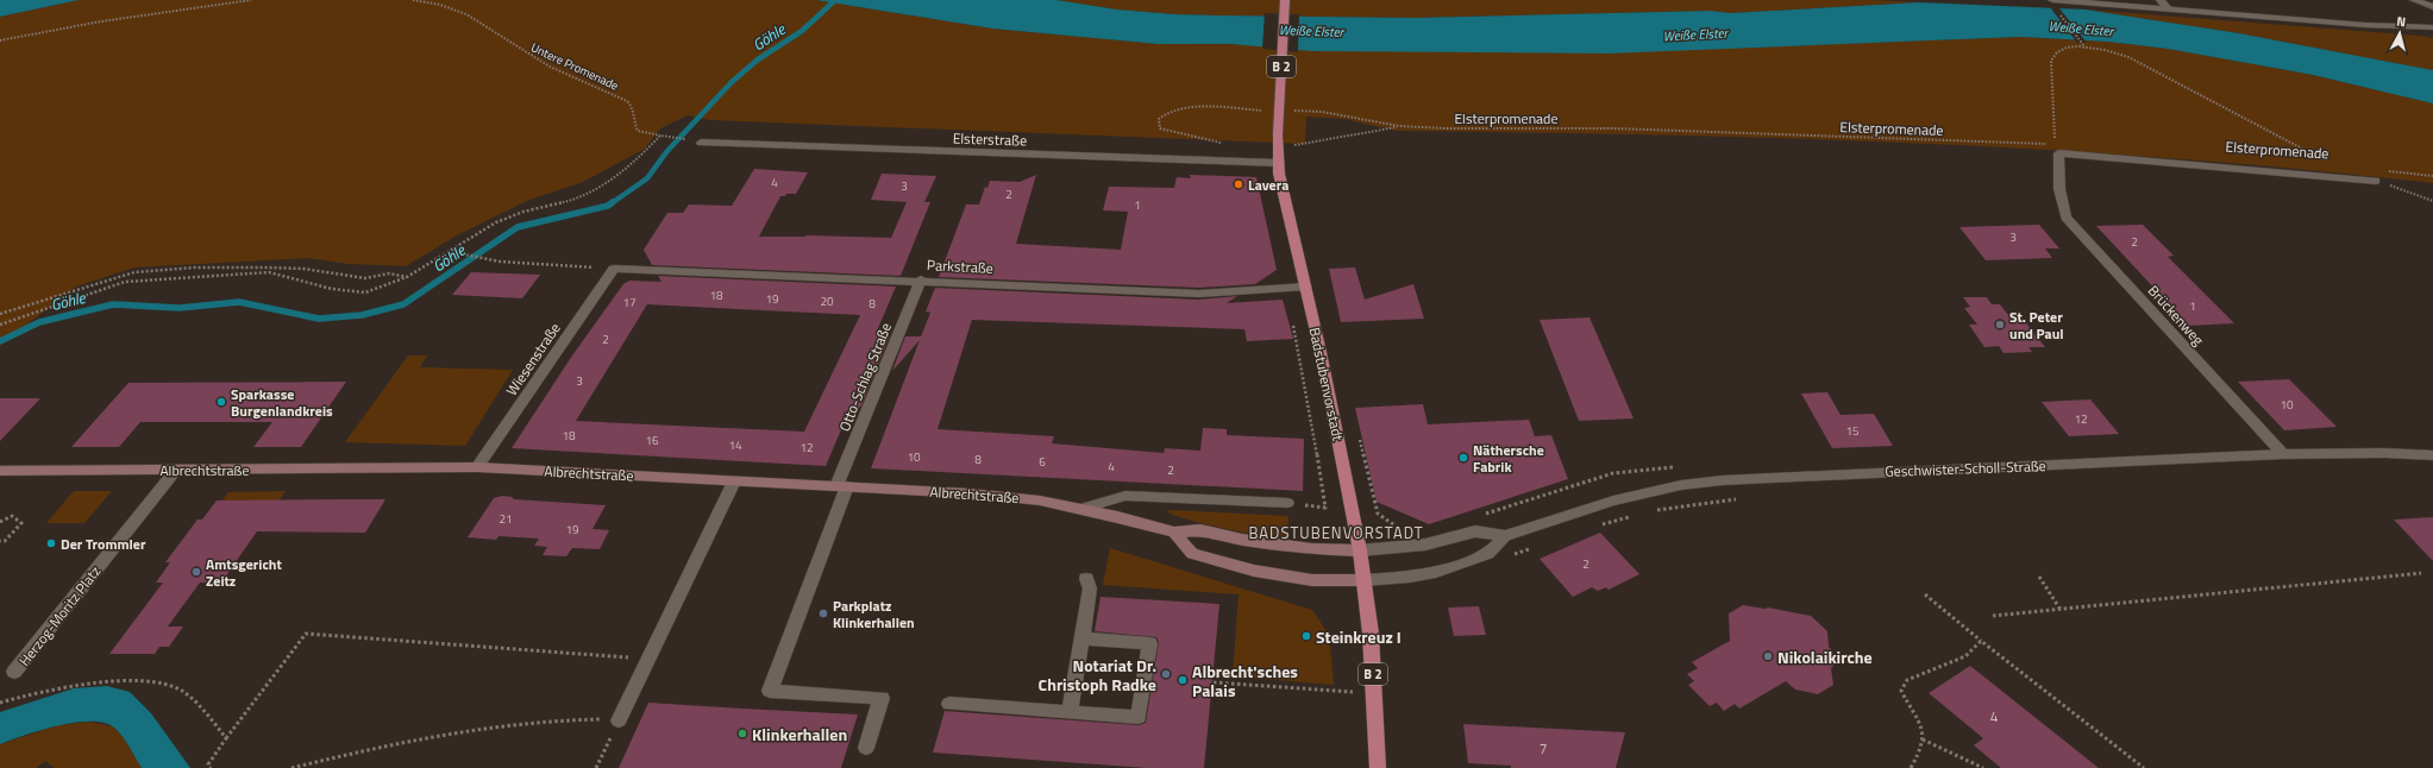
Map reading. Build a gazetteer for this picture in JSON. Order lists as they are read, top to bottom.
{
  "streets": {
    "main road": ["B 2", "Badstubenvorstadt", "Albrechtstraße"],
    "street": [
      "Elsterstraße",
      "Parkstraße",
      "Brückenweg",
      "Wiesenstraße",
      "Otto-Schlag Straße",
      "Geschwister-Scholl-Straße",
      "Herzog-Moritz Platz"
    ],
    "path": ["Untere Promenade", "Elsterpromenade"]
  },
  "crossings": [
    ["Elsterstraße", "Badstubenvorstadt"],
    ["Parkstraße", "Wiesenstraße"],
    ["Parkstraße", "Otto-Schlag Straße"],
    ["Parkstraße", "Badstubenvorstadt"],
    ["Brückenweg", "Geschwister-Scholl-Straße"],
    ["Wiesenstraße", "Albrechtstraße"],
    ["Otto-Schlag Straße", "Albrechtstraße"],
    ["Badstubenvorstadt", "Geschwister-Scholl-Straße"],
    ["Badstubenvorstadt", "Albrechtstraße"],
    ["Geschwister-Scholl-Straße", "Albrechtstraße"],
    ["Albrechtstraße", "Herzog-Moritz Platz"]
  ],
  "districts": ["BADSTUBENVORSTADT"],
  "water": ["Weiße Elster", "Göhle"],
  "places": [
    "Lavera",
    "St. Peter und Paul",
    "Sparkasse Burgenlandkreis",
    "Näthersche Fabrik",
    "Der Trommler",
    "Amtsgericht Zeitz",
    "Parkplatz Klinkerhallen",
    "Steinkreuz I",
    "Nikolaikirche",
    "Notariat Dr. Christoph Radke",
    "Albrecht'sches Palais",
    "Klinkerhallen"
  ],
  "house_numbers": [
    "4",
    "3",
    "2",
    "1",
    "3",
    "2",
    "18",
    "19",
    "20",
    "17",
    "8",
    "1",
    "2",
    "3",
    "10",
    "12",
    "15",
    "18",
    "16",
    "14",
    "12",
    "10",
    "8",
    "6",
    "4",
    "2",
    "21",
    "19",
    "2",
    "4",
    "7"
  ],
  "north": "top"
}
